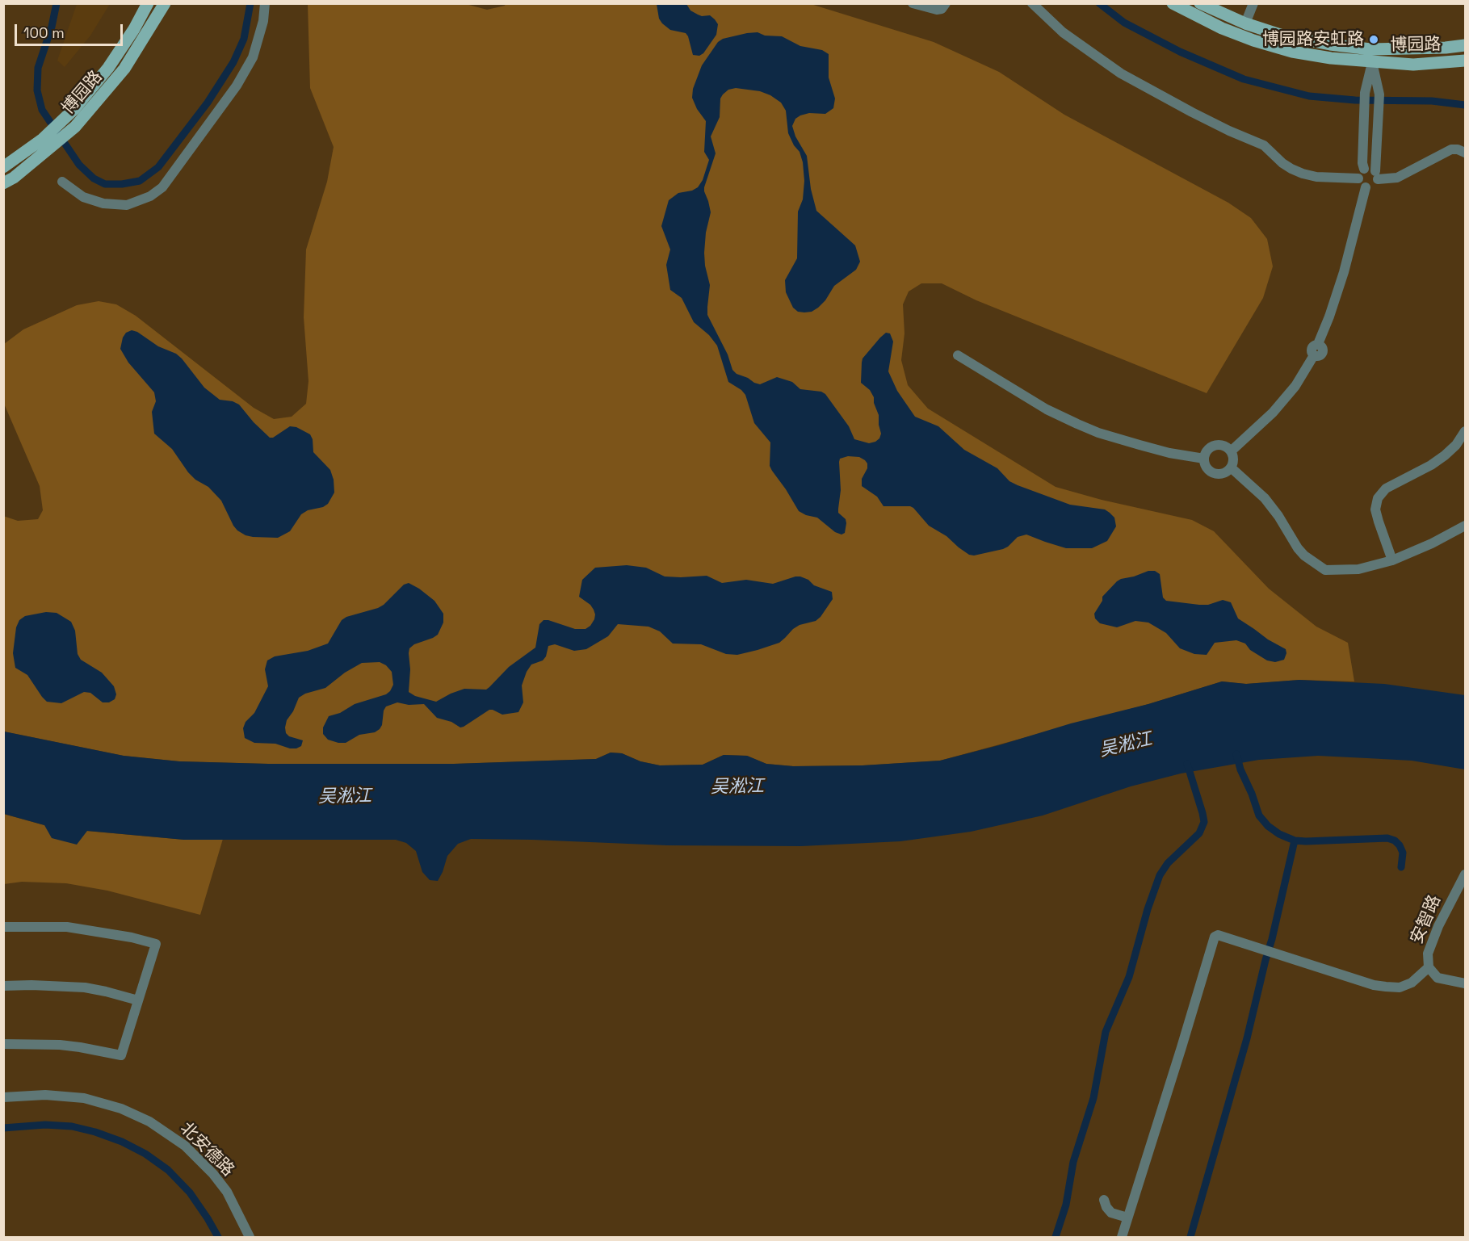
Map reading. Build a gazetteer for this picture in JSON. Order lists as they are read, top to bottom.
{
  "streets": {
    "main road": ["博园路"],
    "street": ["安智路", "北安德路"]
  },
  "water": ["吴淞江"],
  "places": ["博园路安虹路"],
  "scale_bar": "100 m"
}
